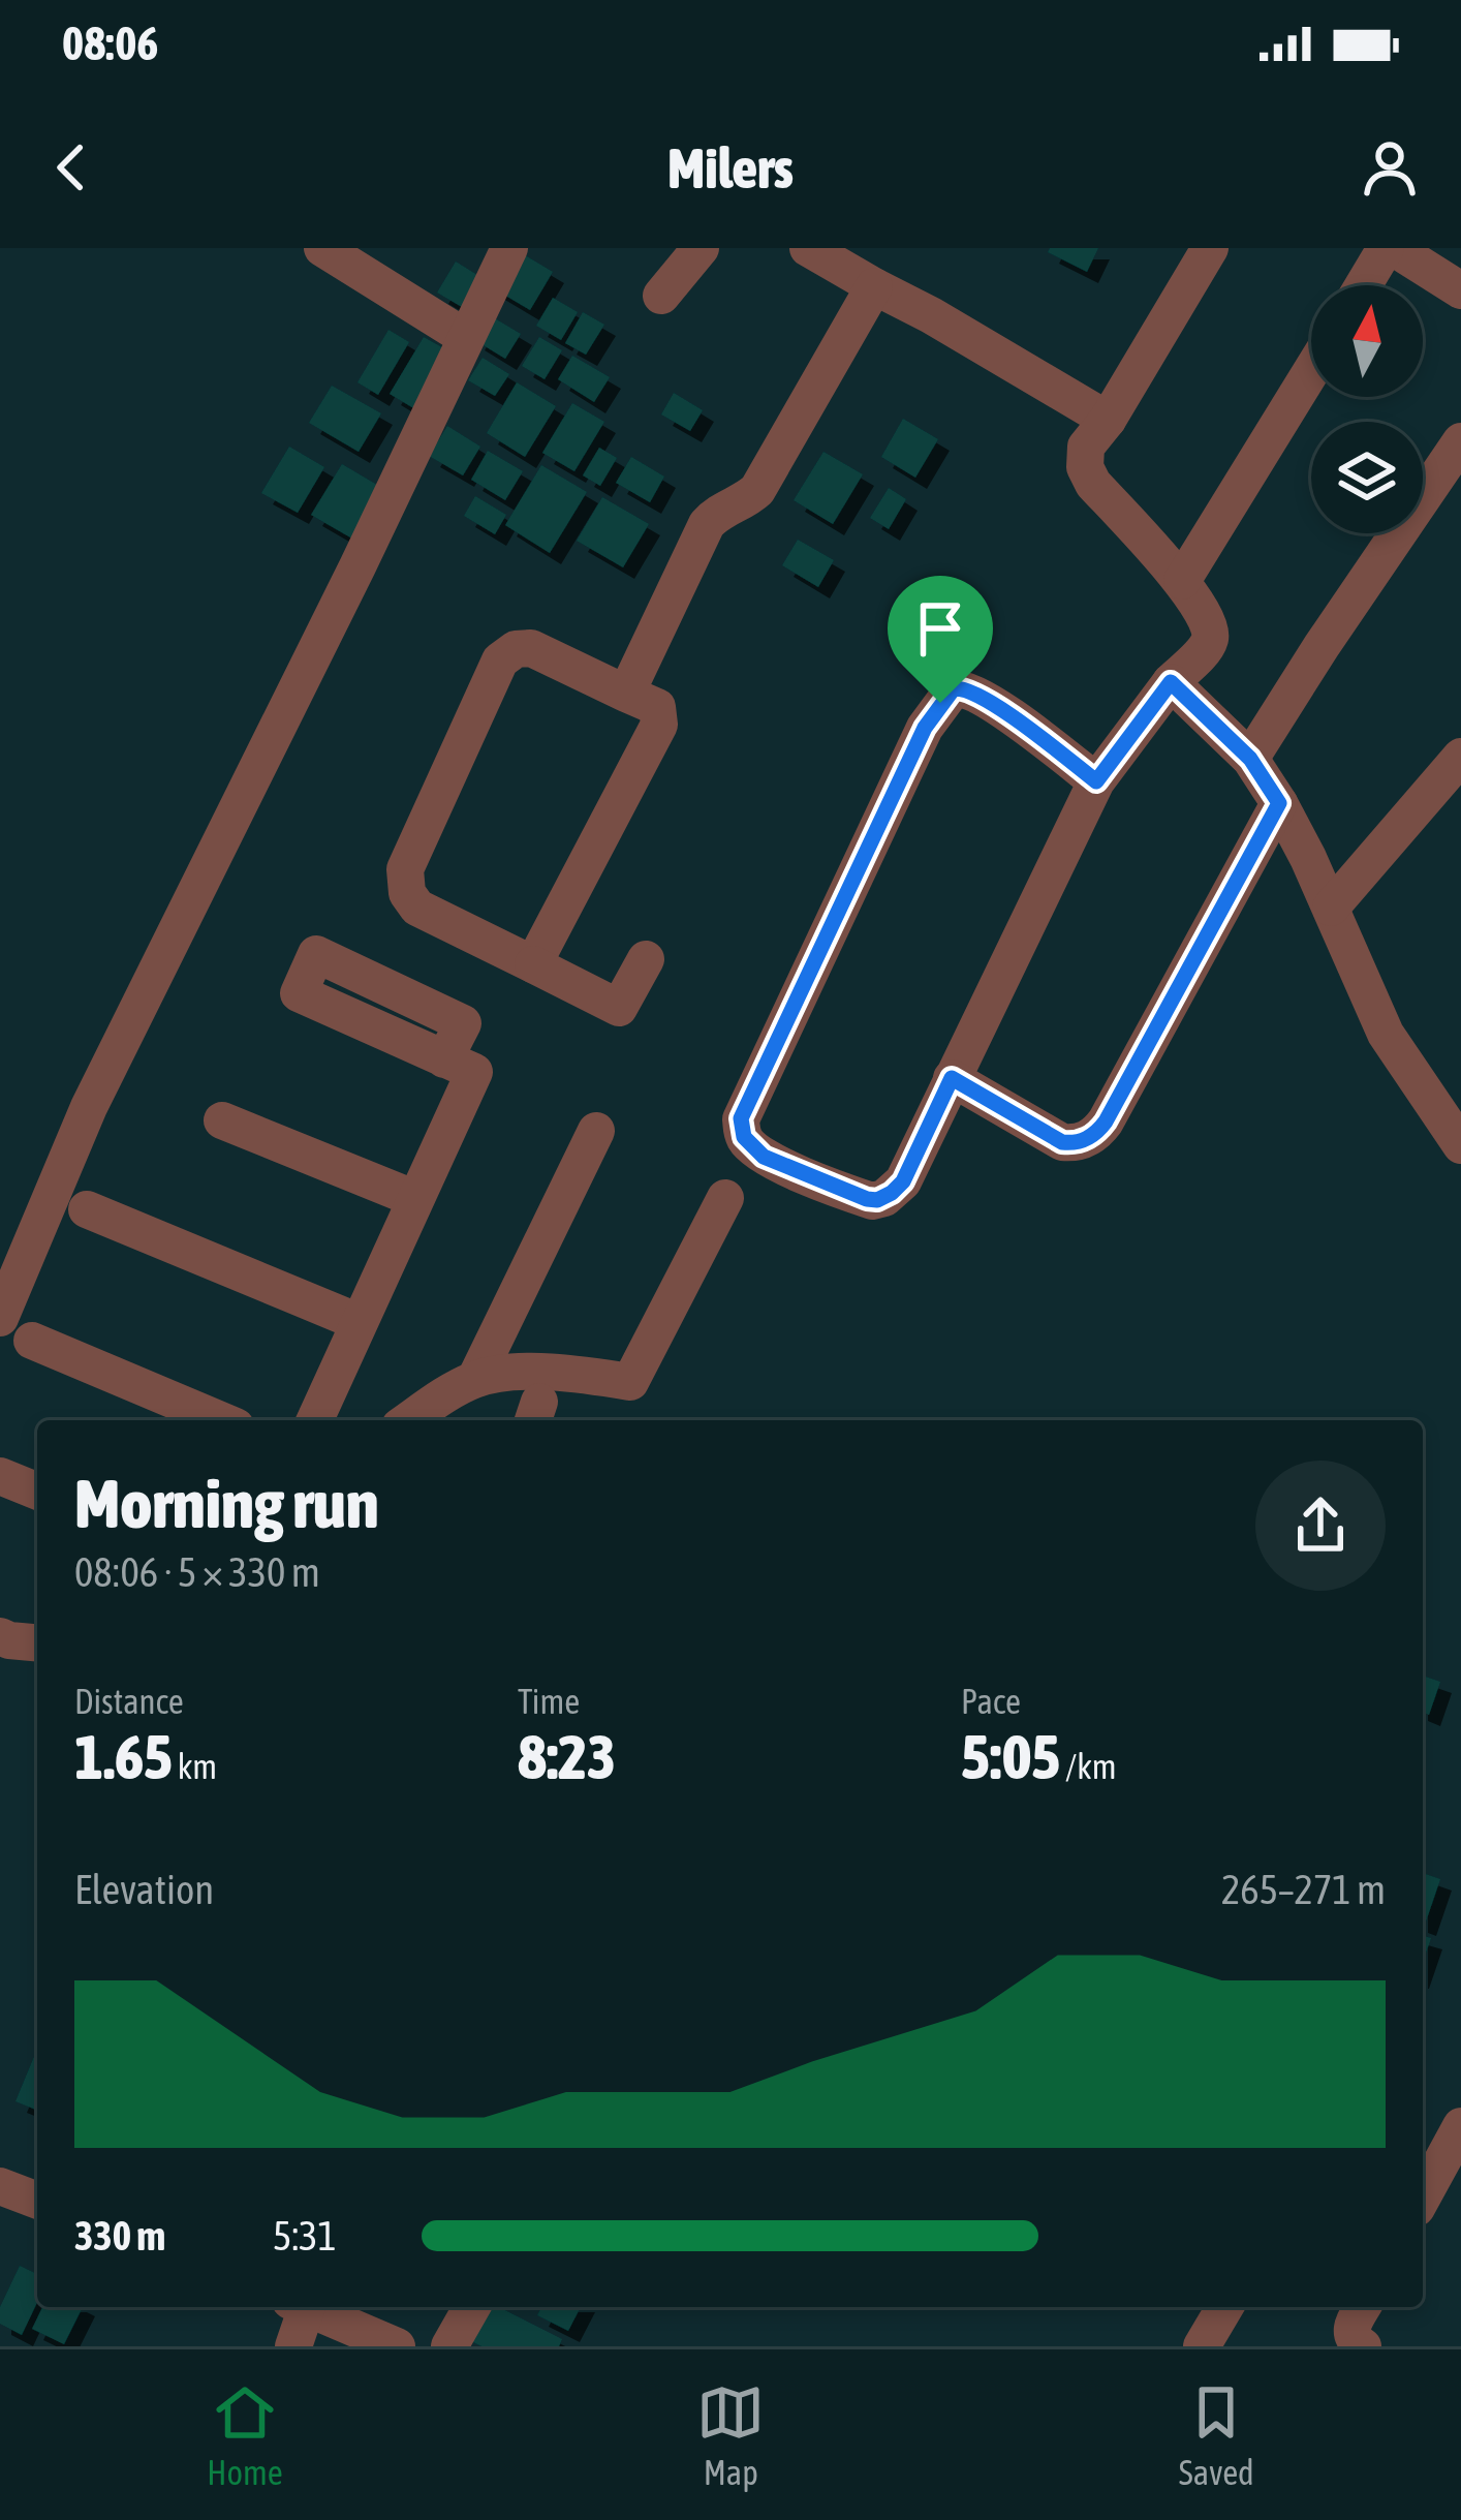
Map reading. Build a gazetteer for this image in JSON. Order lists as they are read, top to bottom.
{
  "north": "top",
  "page": {
    "status": "08:06",
    "header": "Milers",
    "heading": ["Morning run", "08:06 · 5 × 330 m"],
    "stats": [
      ["Distance", "1.65 km"],
      ["Time", "8:23"],
      ["Pace", "5:05 /km"]
    ],
    "chart": ["Elevation", "265–271 m"],
    "list": [
      {
        "name": "330 m",
        "note": "5:31"
      }
    ],
    "tabs": ["Home", "Map", "Saved"]
  }
}
